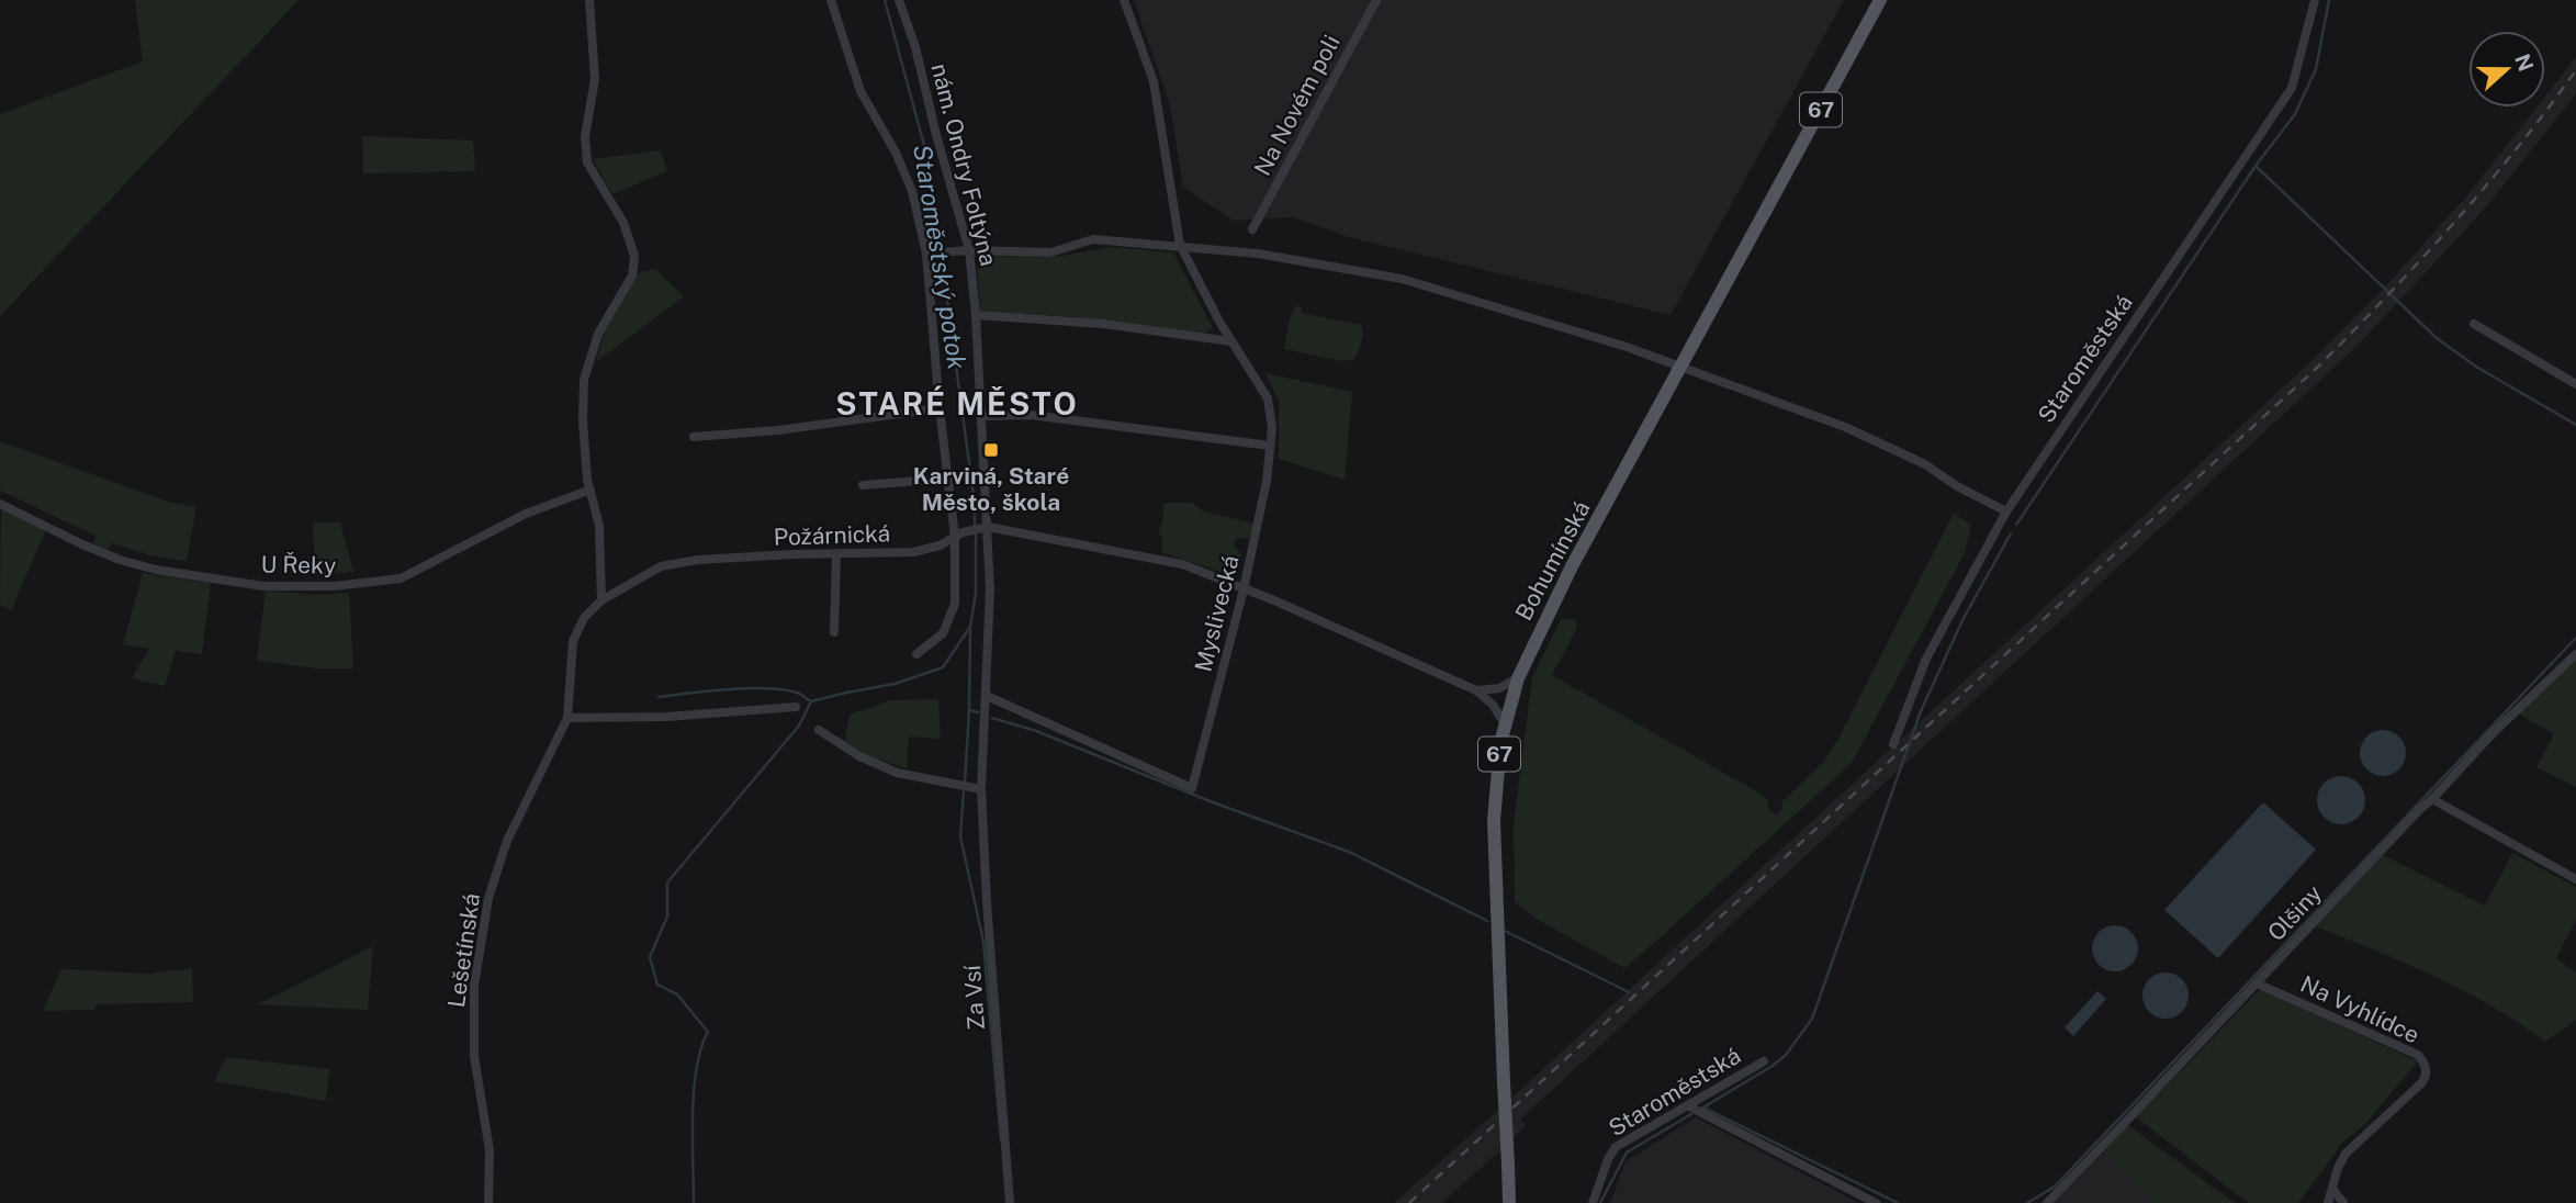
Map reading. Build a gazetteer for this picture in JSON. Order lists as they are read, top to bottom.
{
  "streets": {
    "main road": ["67", "Bohumínská"],
    "street": [
      "Na Novém poli",
      "nám. Ondry Foltýna",
      "Staroměstská",
      "Požárnická",
      "U Řeky",
      "Myslivecká",
      "Olšiny",
      "Lešetínská",
      "Za Vsí",
      "Na Vyhlídce"
    ]
  },
  "crossings": [
    ["nám. Ondry Foltýna", "Požárnická"],
    ["nám. Ondry Foltýna", "Myslivecká"],
    ["nám. Ondry Foltýna", "Za Vsí"],
    ["Požárnická", "Lešetínská"],
    ["Olšiny", "Na Vyhlídce"]
  ],
  "districts": ["STARÉ MĚSTO"],
  "water": ["Staroměstský potok"],
  "places": {
    "transit": ["Karviná, Staré Město, škola"]
  },
  "north": "right"
}
